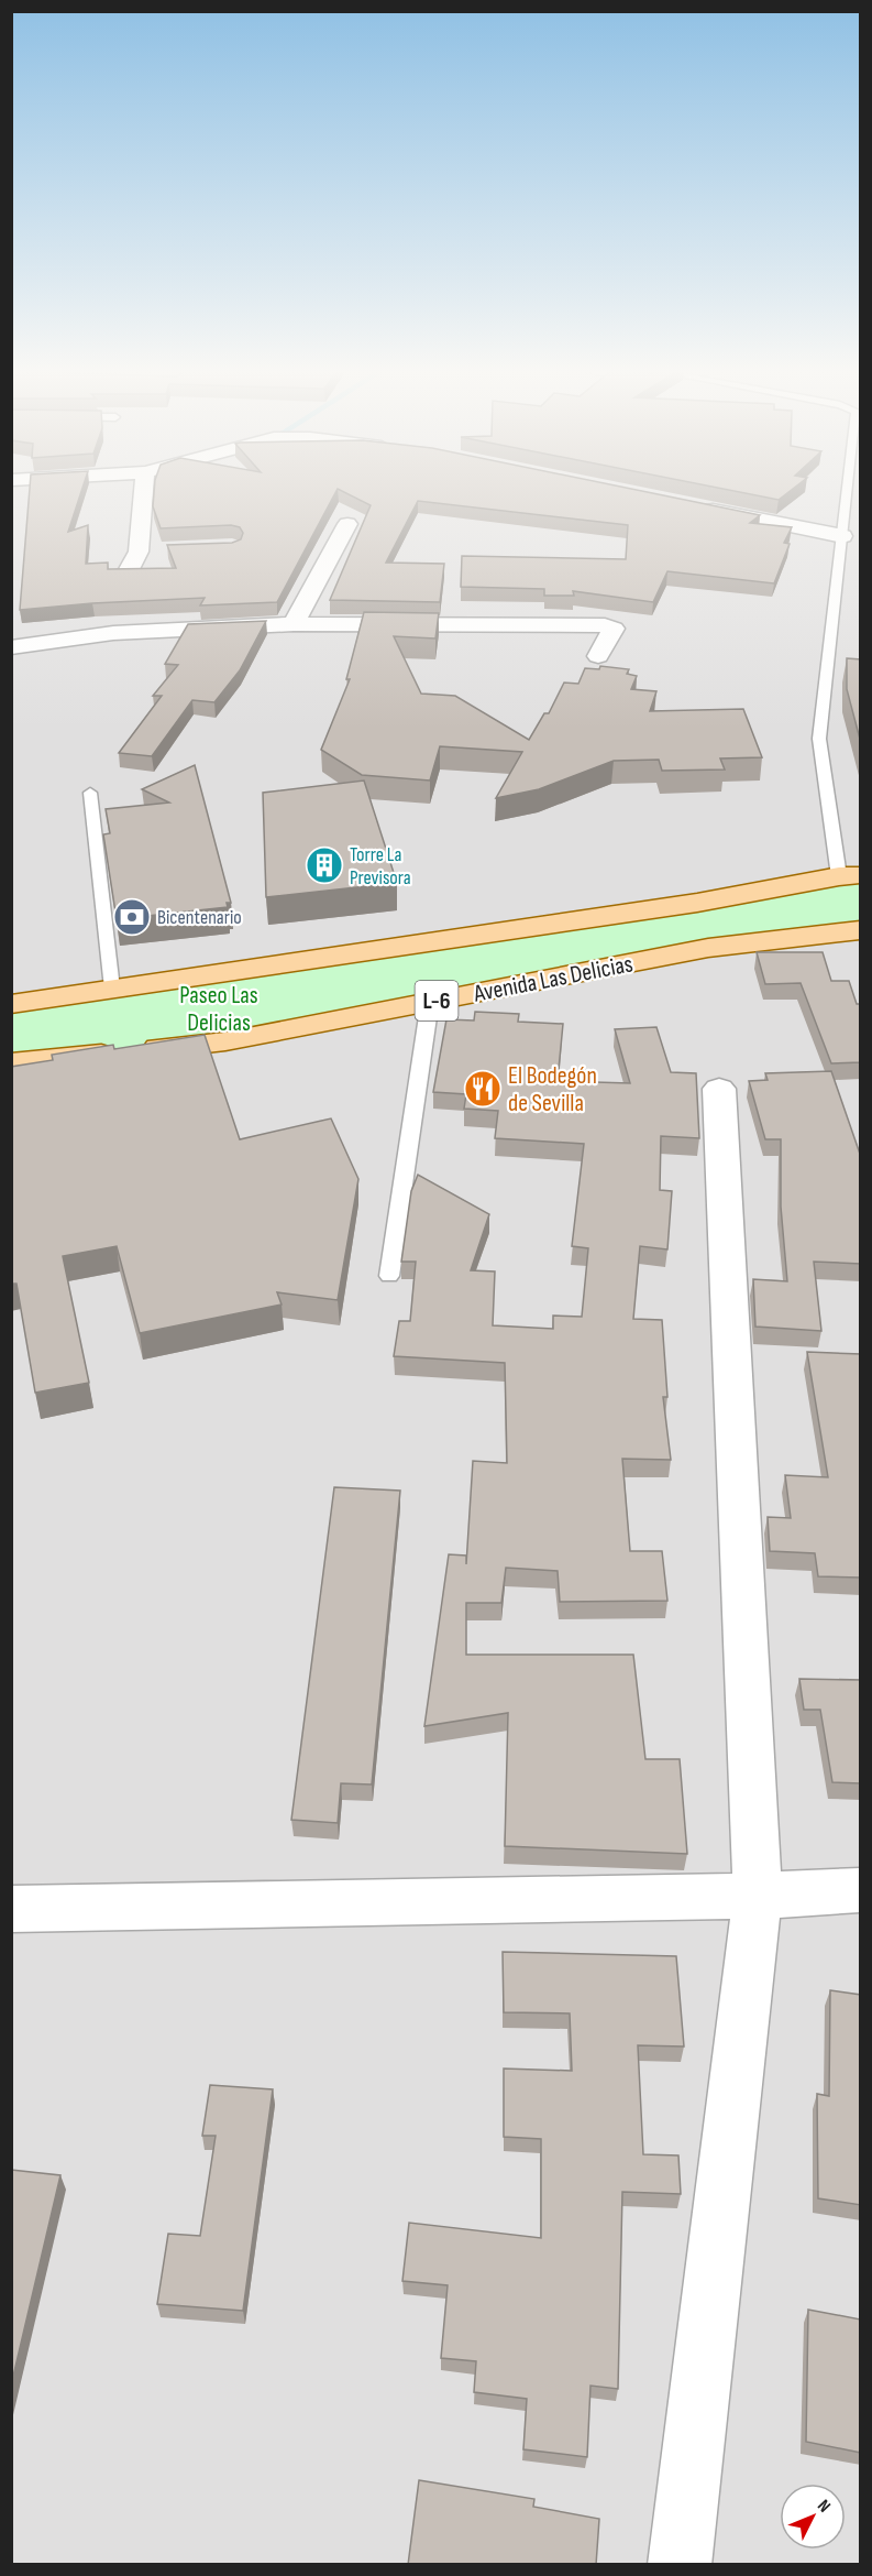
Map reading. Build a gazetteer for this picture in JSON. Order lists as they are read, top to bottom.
{
  "streets": {
    "main road": ["Avenida Las Delicias", "L-6"]
  },
  "parks": ["Paseo Las Delicias"],
  "places": {
    "building": ["Torre La Previsora"],
    "bank": ["Bicentenario"],
    "restaurant": ["El Bodegón de Sevilla"]
  },
  "north": "top right"
}
